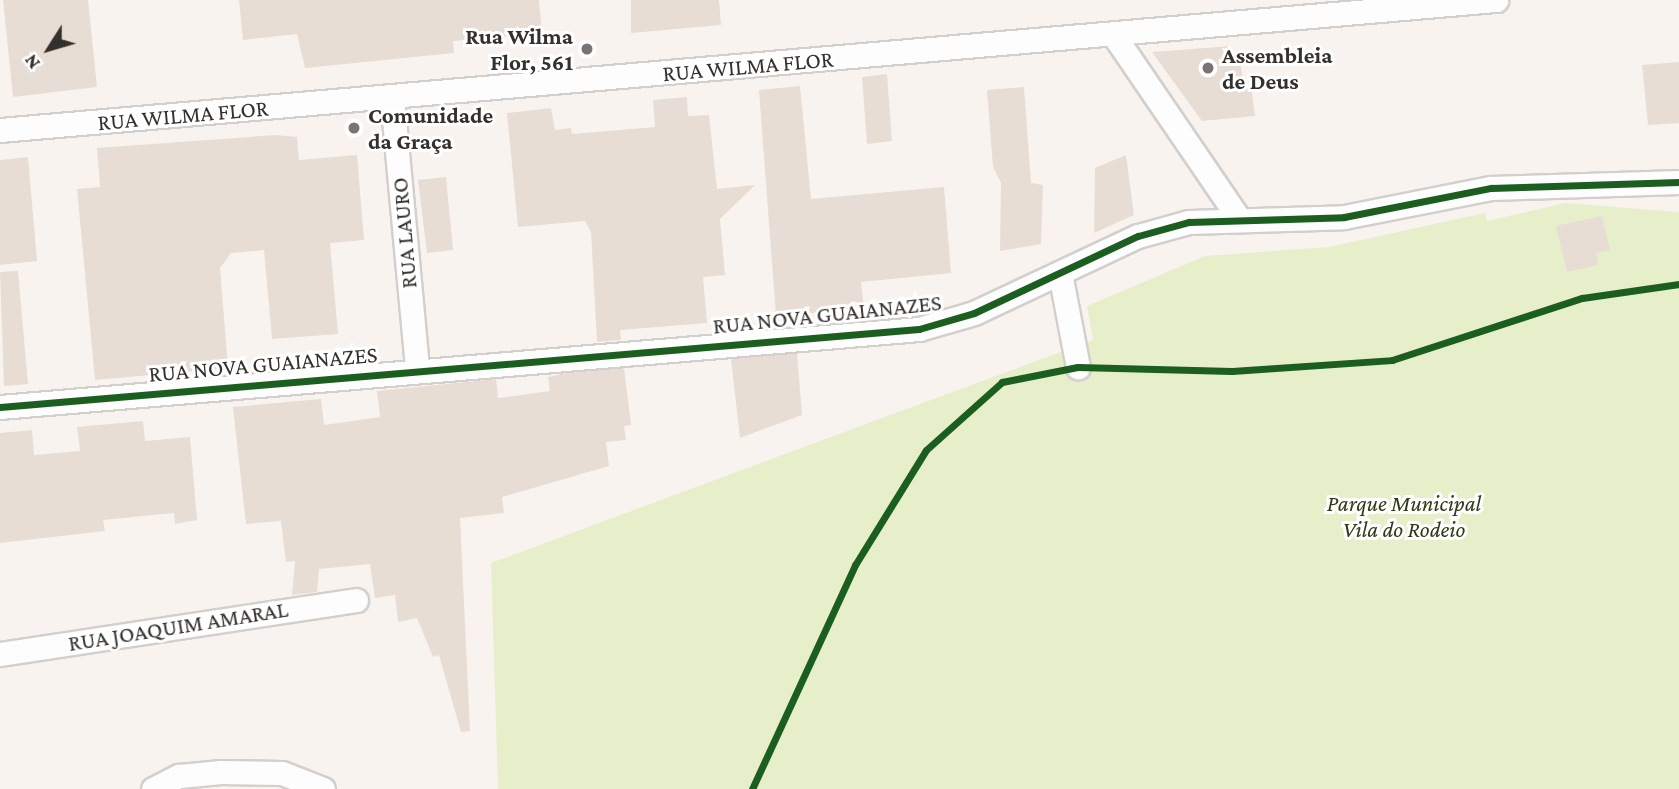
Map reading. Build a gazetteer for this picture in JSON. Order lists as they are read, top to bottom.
{
  "streets": {
    "street": [
      "RUA WILMA FLOR",
      "RUA LAURO",
      "RUA NOVA GUAIANAZES",
      "RUA JOAQUIM AMARAL"
    ]
  },
  "crossings": [
    ["RUA WILMA FLOR", "RUA LAURO"],
    ["RUA LAURO", "RUA NOVA GUAIANAZES"]
  ],
  "parks": ["Parque Municipal Vila do Rodeio"],
  "places": ["Rua Wilma Flor, 561", "Assembleia de Deus", "Comunidade da Graça"],
  "north": "bottom left"
}
